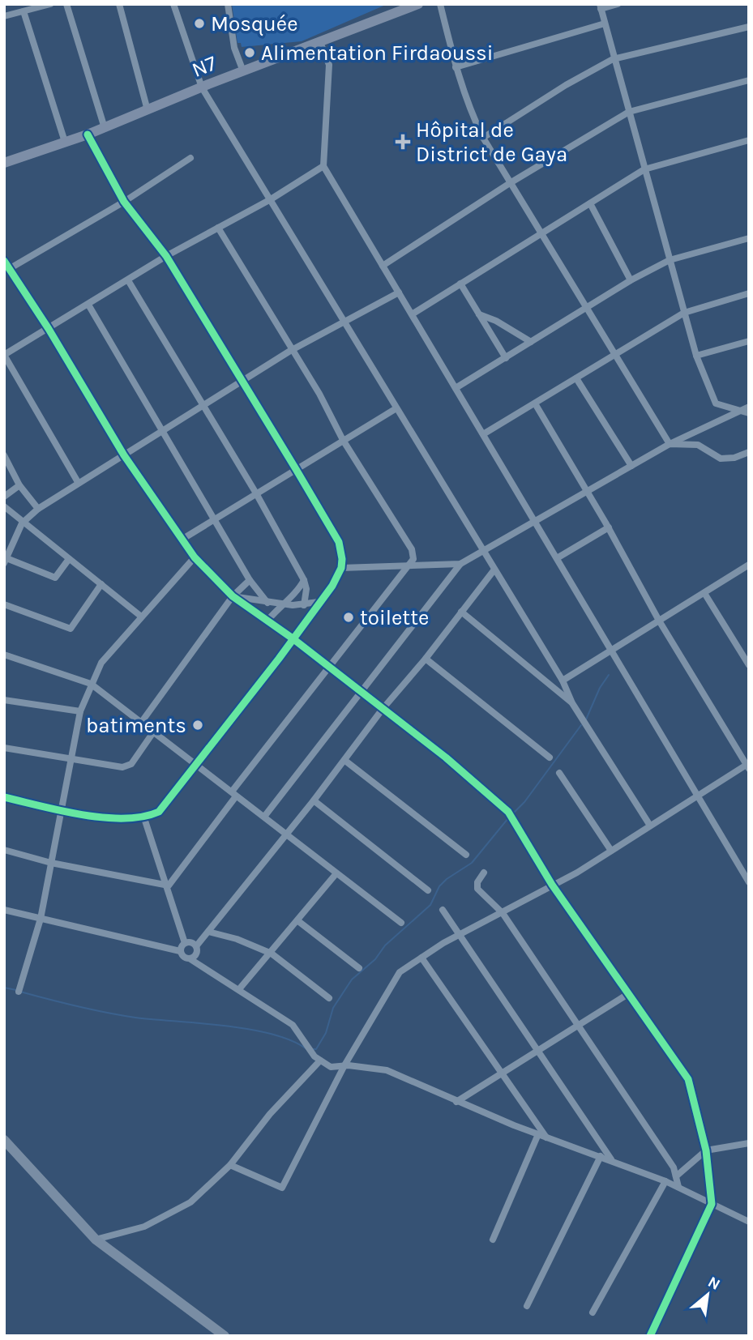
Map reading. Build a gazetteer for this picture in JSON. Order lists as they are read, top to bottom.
{
  "streets": {
    "main road": ["N7"]
  },
  "places": {
    "other": [
      "Mosquée",
      "Alimentation Firdaoussi",
      "toilette",
      "batiments"
    ],
    "health": ["Hôpital de District de Gaya"]
  },
  "north": "top right"
}
